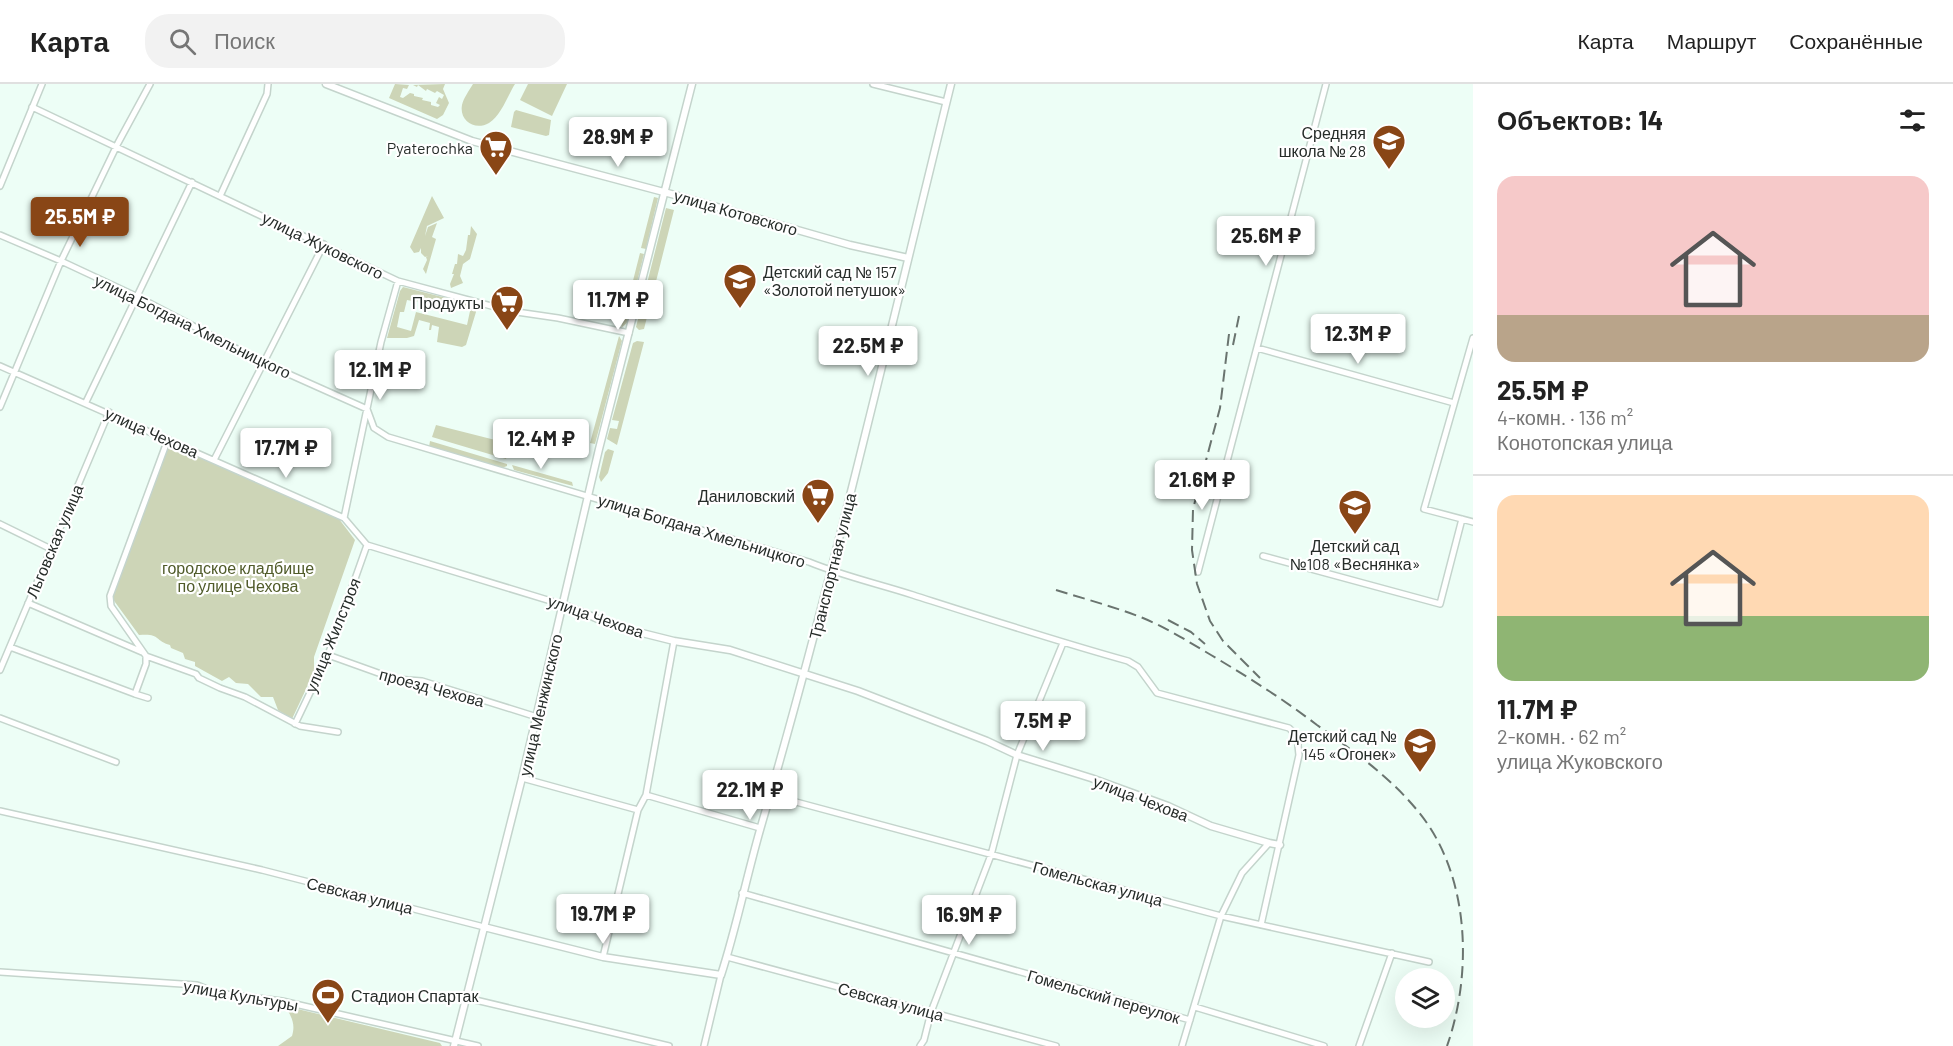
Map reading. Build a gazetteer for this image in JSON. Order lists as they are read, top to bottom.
{
  "streets": {
    "street": [
      "улица Котовского",
      "улица Жуковского",
      "улица Богдана Хмельницкого",
      "улица Чехова",
      "Льговская улица",
      "Транспортная улица",
      "улица Жилстроя",
      "проезд Чехова",
      "улица Менжинского",
      "Гомельская улица",
      "Севская улица",
      "улица Культуры",
      "Гомельский переулок"
    ]
  },
  "crossings": [
    ["улица Котовского", "Транспортная улица"],
    ["улица Котовского", "улица Менжинского"],
    ["улица Жуковского", "улица Менжинского"],
    ["улица Богдана Хмельницкого", "улица Чехова"],
    ["улица Богдана Хмельницкого", "Транспортная улица"],
    ["улица Богдана Хмельницкого", "улица Менжинского"],
    ["улица Чехова", "Льговская улица"],
    ["улица Чехова", "Транспортная улица"],
    ["улица Чехова", "улица Жилстроя"],
    ["улица Чехова", "улица Менжинского"],
    ["Транспортная улица", "Гомельская улица"],
    ["Транспортная улица", "Севская улица"],
    ["Транспортная улица", "Гомельский переулок"],
    ["улица Жилстроя", "проезд Чехова"],
    ["проезд Чехова", "улица Менжинского"],
    ["улица Менжинского", "Севская улица"],
    ["улица Менжинского", "улица Культуры"]
  ],
  "parks": ["городское кладбище по улице Чехова"],
  "places": {
    "school or university": [
      "Средняя школа № 28",
      "Детский сад № 157 «Золотой петушок»",
      "Детский сад №108 «Веснянка»",
      "Детский сад № 145 «Огонек»"
    ],
    "supermarket": ["Pyaterochka", "Продукты", "Даниловский"],
    "sports": ["Стадион Спартак"]
  },
  "page": {
    "header": "Карта",
    "search": "Поиск",
    "nav": ["Карта", "Маршрут", "Сохранённые"],
    "heading": "Объектов: 14",
    "price": [
      "28.9M ₽",
      "25.5M ₽",
      "25.6M ₽",
      "11.7M ₽",
      "12.3M ₽",
      "22.5M ₽",
      "12.1M ₽",
      "12.4M ₽",
      "17.7M ₽",
      "21.6M ₽",
      "7.5M ₽",
      "22.1M ₽",
      "19.7M ₽",
      "16.9M ₽"
    ],
    "list": [
      {
        "name": "25.5M ₽",
        "note": "4-комн. · 136 m² · Конотопская улица"
      },
      {
        "name": "11.7M ₽",
        "note": "2-комн. · 62 m² · улица Жуковского"
      }
    ]
  }
}
